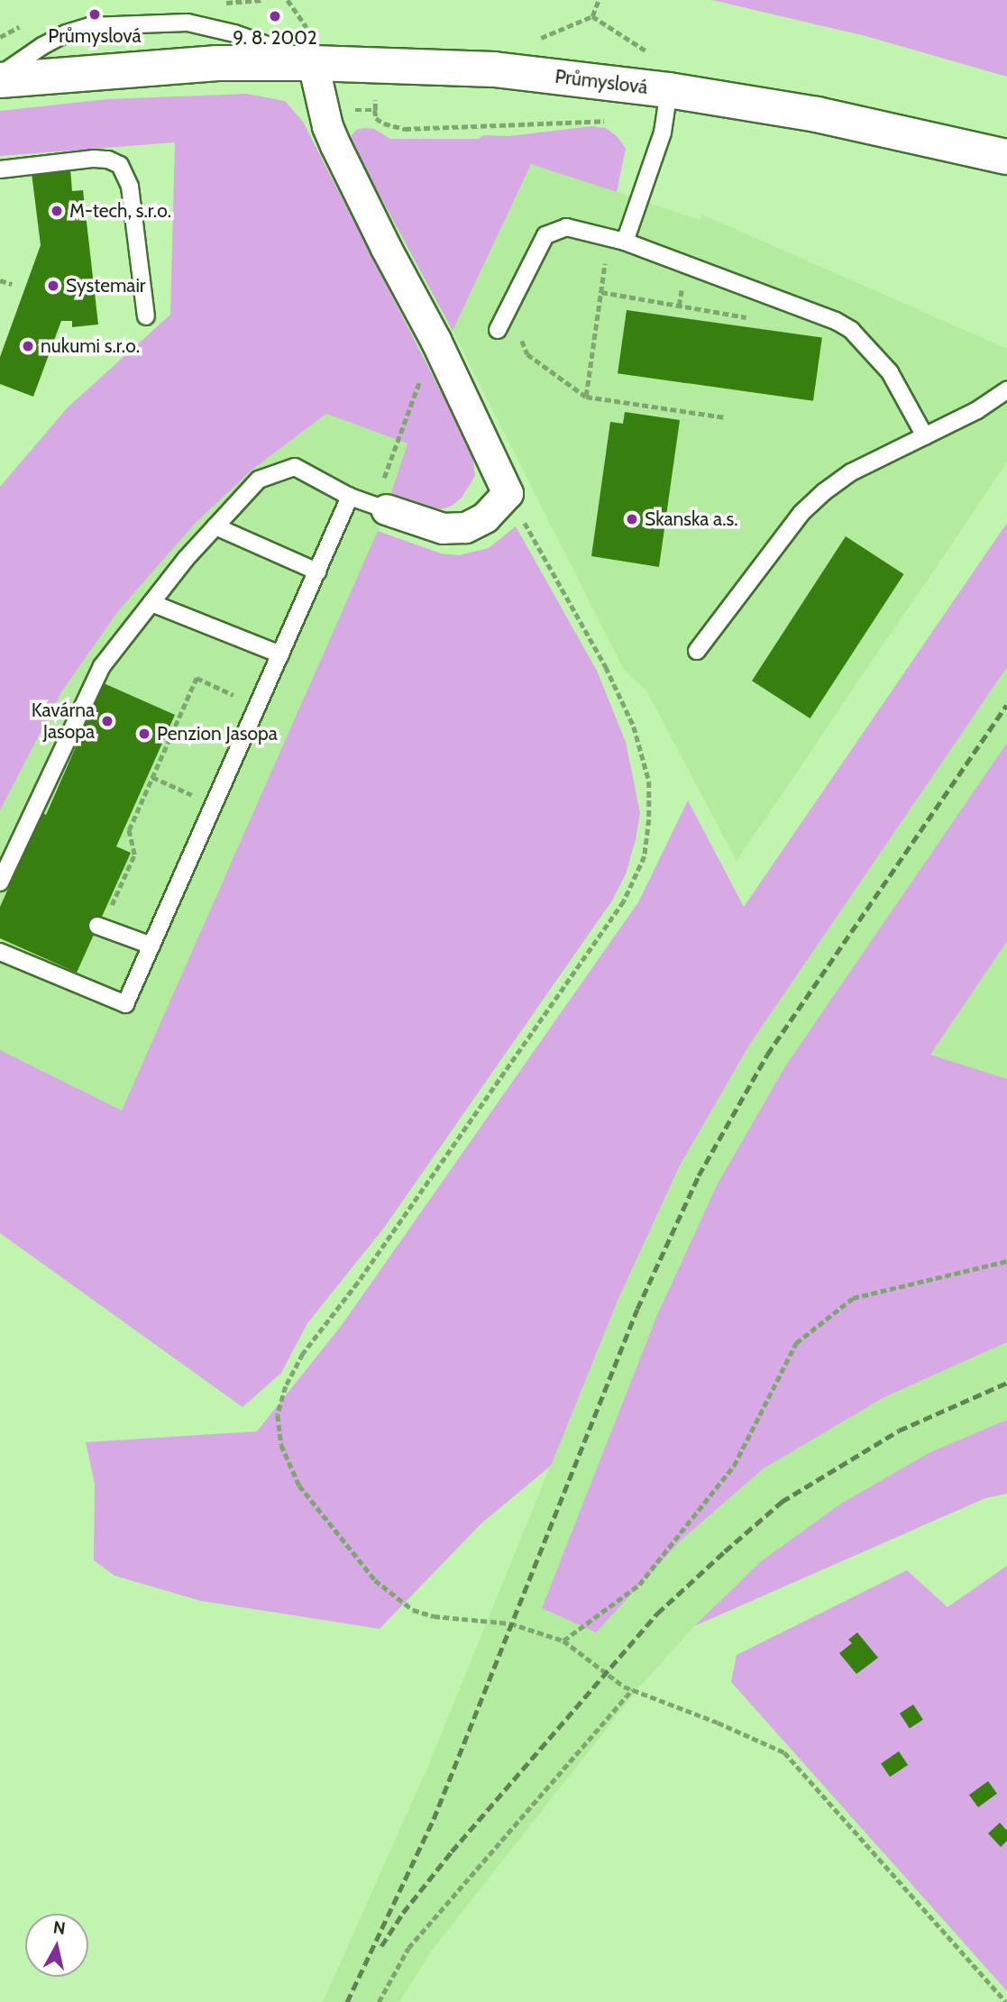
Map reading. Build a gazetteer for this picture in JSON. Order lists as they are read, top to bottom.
{
  "streets": {
    "main road": ["Průmyslová"]
  },
  "places": [
    "Průmyslová",
    "9. 8. 2002",
    "M-tech, s.r.o.",
    "Systemair",
    "nukumi s.r.o.",
    "Skanska a.s.",
    "Kavárna Jasopa",
    "Penzion Jasopa"
  ],
  "north": "top"
}
